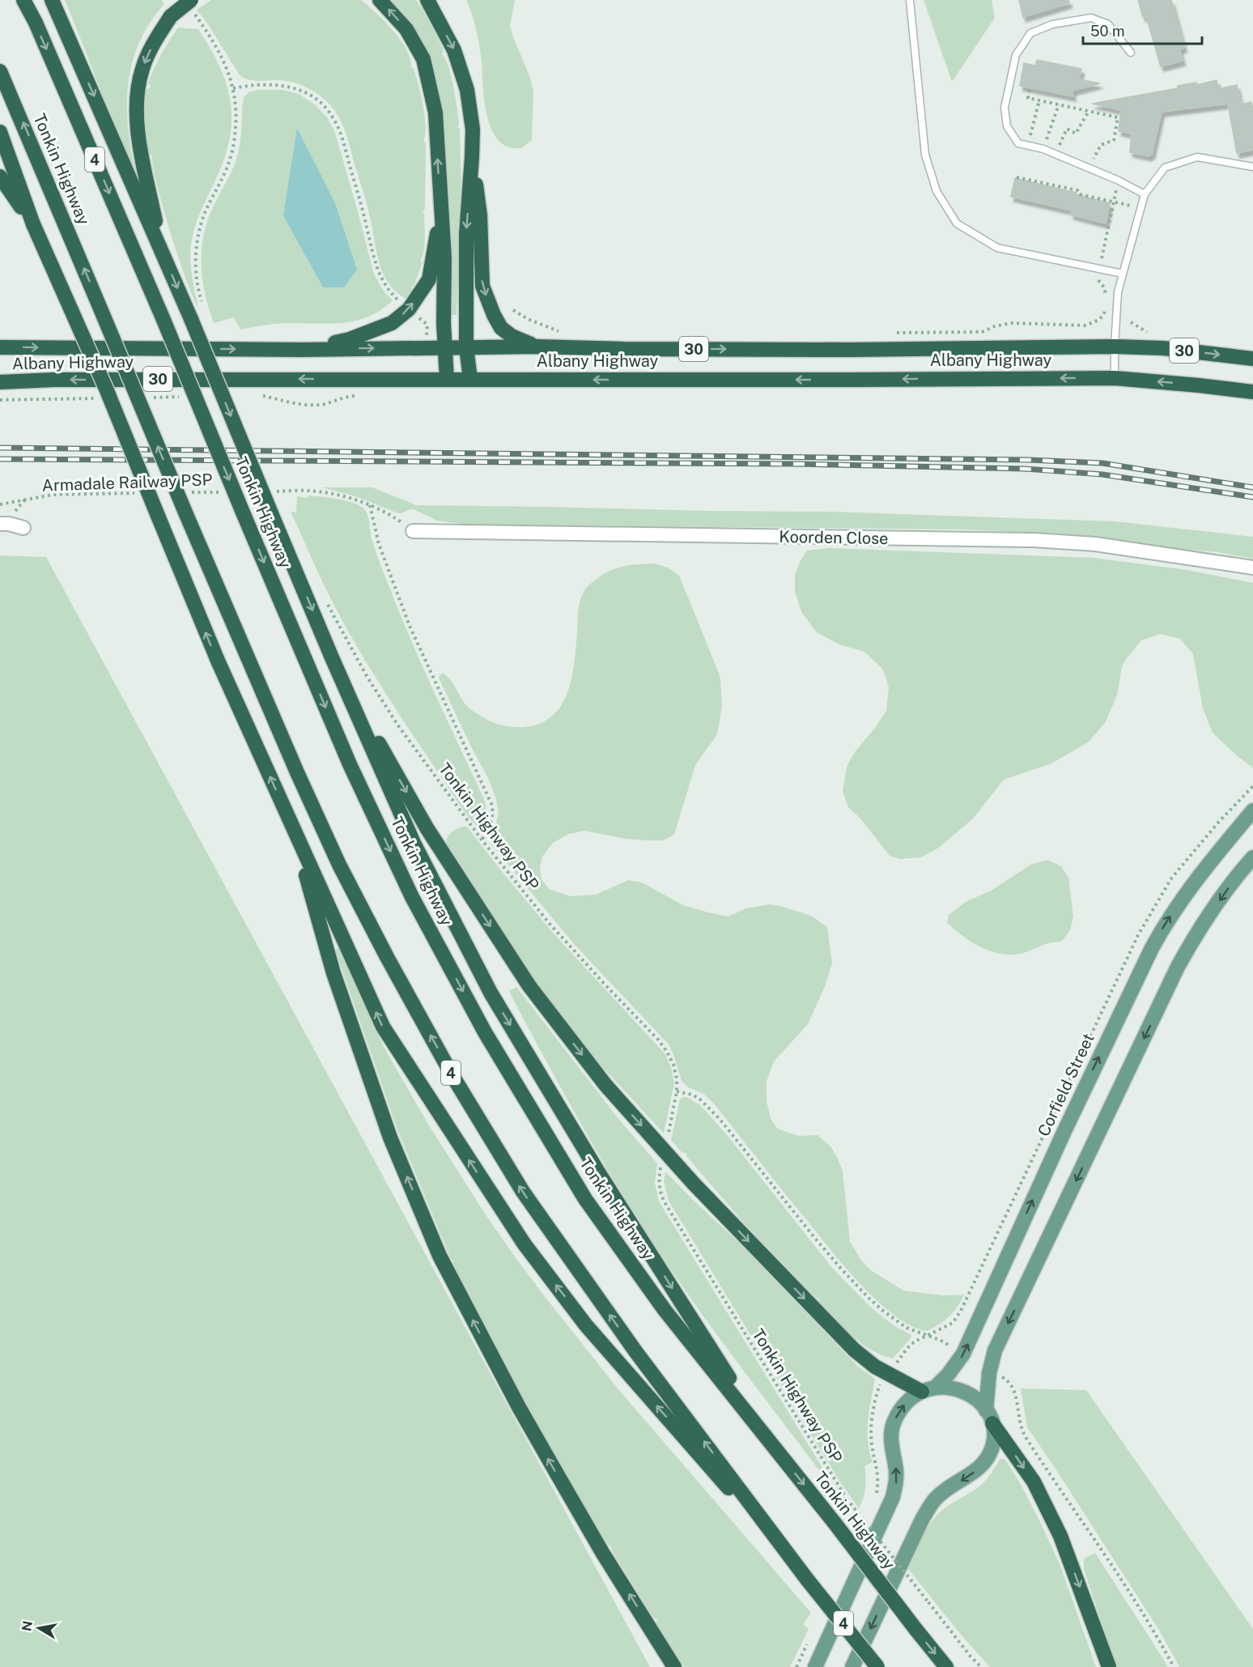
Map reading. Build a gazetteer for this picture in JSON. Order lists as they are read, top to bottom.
{
  "streets": {
    "highway": [
      "4",
      "Tonkin Highway",
      "30",
      "Albany Highway"
    ],
    "main road": ["Corfield Street"],
    "street": ["Koorden Close"],
    "path": ["Armadale Railway PSP", "Tonkin Highway PSP"]
  },
  "scale_bar": "50 m",
  "north": "left"
}
